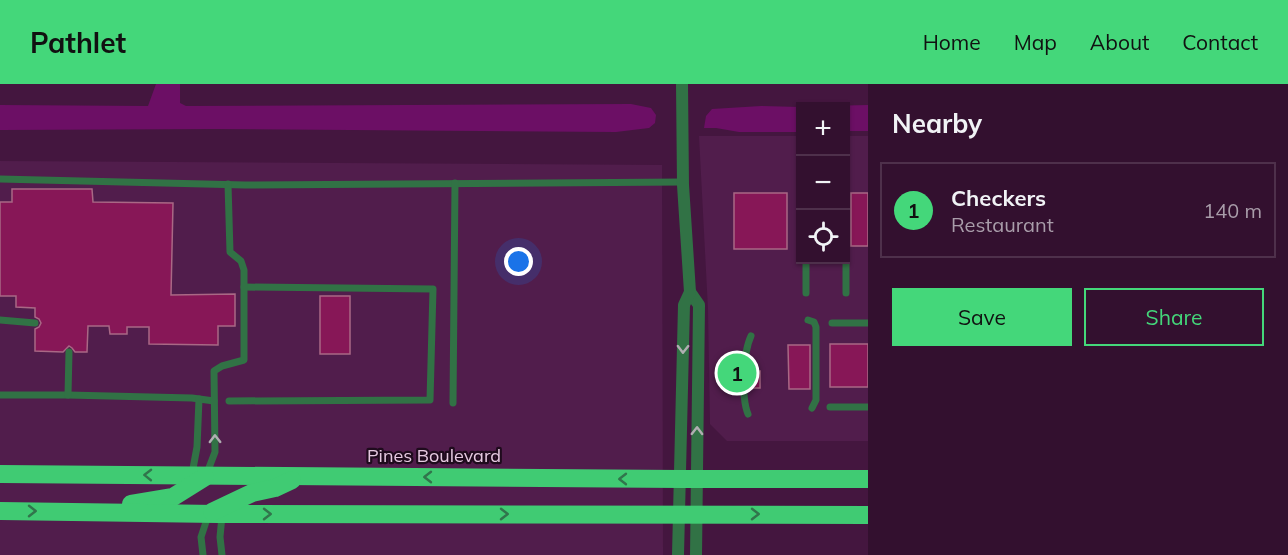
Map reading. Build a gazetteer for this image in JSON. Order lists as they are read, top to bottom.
{
  "streets": {
    "highway": ["Pines Boulevard"]
  },
  "page": {
    "header": "Pathlet",
    "nav": [
      "Home",
      "Map",
      "About",
      "Contact"
    ],
    "heading": "Nearby",
    "map_buttons": ["+", "−"],
    "list": [
      {
        "mark": "1",
        "name": "Checkers",
        "note": "Restaurant",
        "value": "140 m"
      }
    ],
    "buttons": ["Save", "Share"],
    "pins": "1"
  }
}
